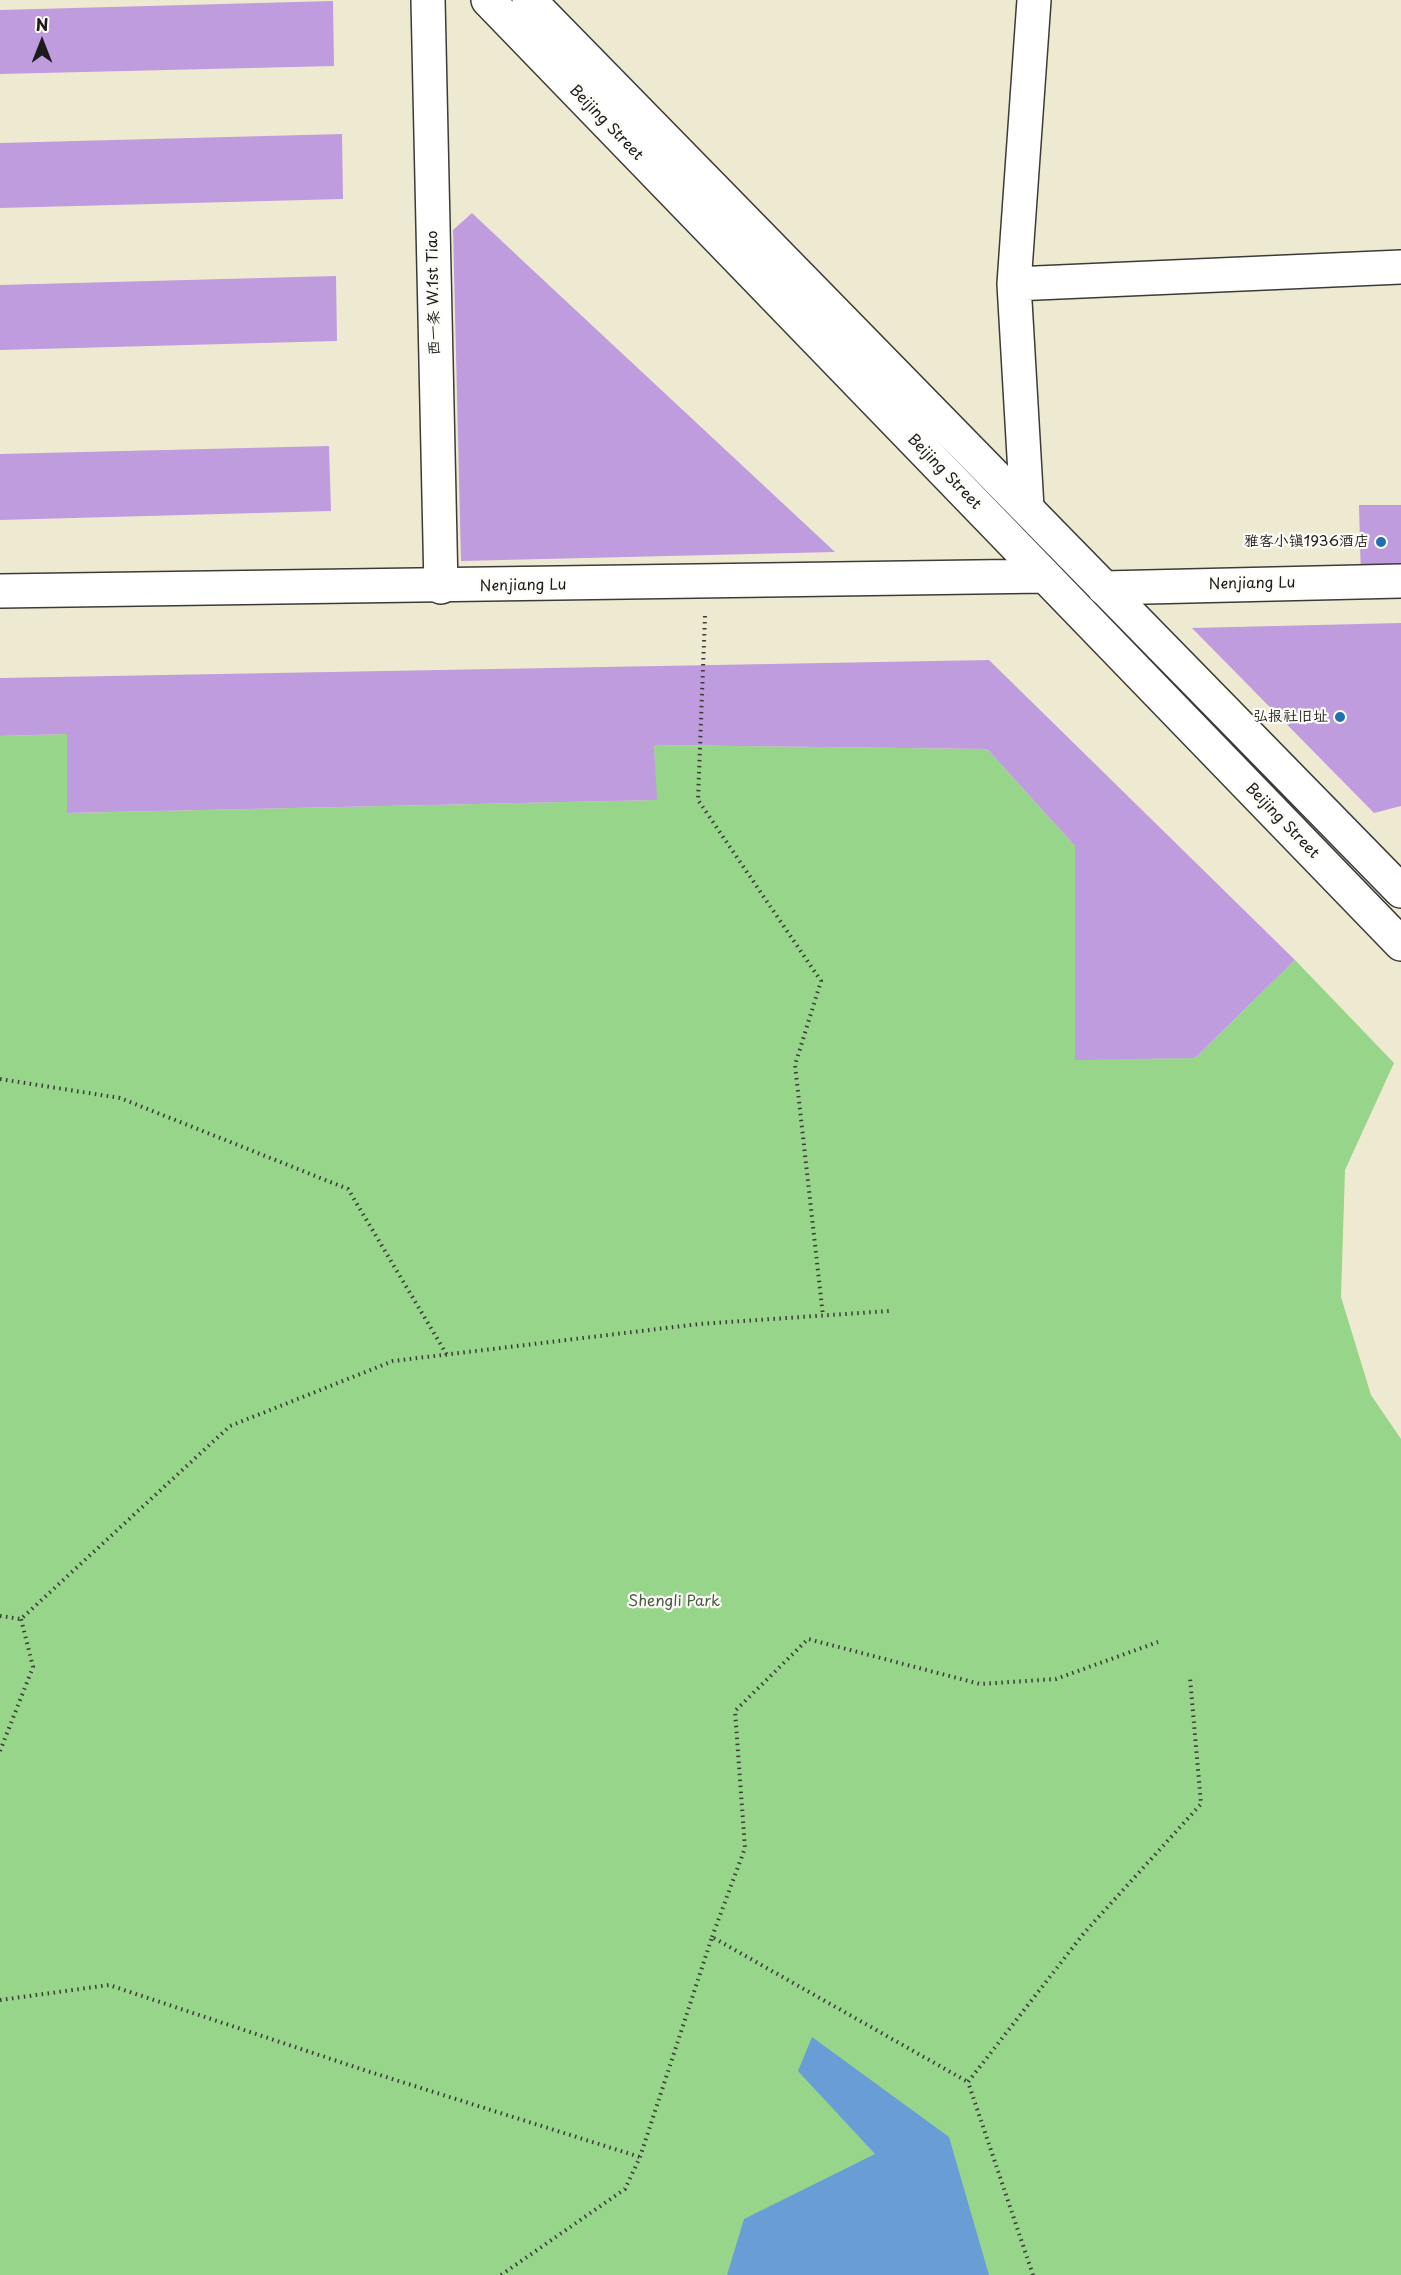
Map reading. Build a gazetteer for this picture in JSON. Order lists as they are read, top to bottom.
{
  "streets": {
    "main road": ["Beijing Street", "西一条 W.1st Tiao", "Nenjiang Lu"]
  },
  "crossings": [
    ["Beijing Street", "Nenjiang Lu"],
    ["西一条 W.1st Tiao", "Nenjiang Lu"]
  ],
  "parks": ["Shengli Park"],
  "places": ["雅客小镇1936酒店", "弘报社旧址"],
  "north": "top"
}
